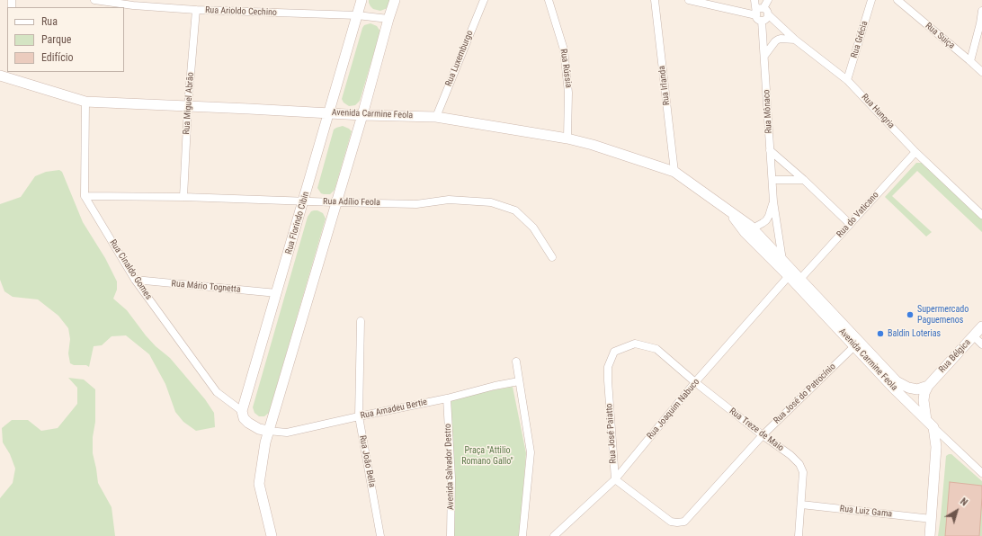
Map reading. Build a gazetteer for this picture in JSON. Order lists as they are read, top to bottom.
{
  "streets": {
    "main road": ["Avenida Carmine Feola", "Rua Florindo Cibin", "Rua Bélgica"],
    "street": [
      "Rua Arioldo Cechino",
      "Rua Suiça",
      "Rua Grécia",
      "Rua Luxemburgo",
      "Rua Rússia",
      "Rua Irlanda",
      "Rua Miguel Abrão",
      "Rua Mônaco",
      "Rua Hungria",
      "Rua Adílio Feola",
      "Rua do Vaticano",
      "Rua Cinaldo Gomes",
      "Rua Mário Tognetta",
      "Rua José do Patrocínio",
      "Rua Amadeu Bertie",
      "Rua Joaquim Nabuco",
      "Rua Treze de Maio",
      "Rua José Paiatto",
      "Rua João Bella",
      "Avenida Salvador Destro",
      "Rua Luiz Gama"
    ]
  },
  "crossings": [
    ["Rua Arioldo Cechino", "Rua Miguel Abrão"],
    ["Rua Arioldo Cechino", "Rua Florindo Cibin"],
    ["Rua Grécia", "Rua Hungria"],
    ["Rua Luxemburgo", "Avenida Carmine Feola"],
    ["Rua Rússia", "Avenida Carmine Feola"],
    ["Rua Irlanda", "Avenida Carmine Feola"],
    ["Rua Miguel Abrão", "Avenida Carmine Feola"],
    ["Rua Miguel Abrão", "Rua Adílio Feola"],
    ["Rua Mônaco", "Avenida Carmine Feola"],
    ["Rua Hungria", "Rua do Vaticano"],
    ["Avenida Carmine Feola", "Rua do Vaticano"],
    ["Avenida Carmine Feola", "Rua Florindo Cibin"],
    ["Avenida Carmine Feola", "Rua Bélgica"],
    ["Avenida Carmine Feola", "Rua José do Patrocínio"],
    ["Avenida Carmine Feola", "Rua Joaquim Nabuco"],
    ["Rua Adílio Feola", "Rua Florindo Cibin"],
    ["Rua Adílio Feola", "Rua Cinaldo Gomes"],
    ["Rua Florindo Cibin", "Rua Cinaldo Gomes"],
    ["Rua Florindo Cibin", "Rua Mário Tognetta"],
    ["Rua Cinaldo Gomes", "Rua Mário Tognetta"],
    ["Rua José do Patrocínio", "Rua Joaquim Nabuco"],
    ["Rua José do Patrocínio", "Rua Treze de Maio"],
    ["Rua José do Patrocínio", "Rua José Paiatto"],
    ["Rua Amadeu Bertie", "Rua João Bella"],
    ["Rua Amadeu Bertie", "Avenida Salvador Destro"],
    ["Rua Joaquim Nabuco", "Rua Treze de Maio"],
    ["Rua Joaquim Nabuco", "Rua José Paiatto"],
    ["Rua Treze de Maio", "Rua José Paiatto"],
    ["Rua Treze de Maio", "Rua Luiz Gama"]
  ],
  "parks": ["Praça \"Attilio Romano Gallo\""],
  "places": ["Supermercado Paguemenos", "Baldin Loterias"],
  "legend": ["Rua", "Parque", "Edifício"],
  "north": "top right"
}
